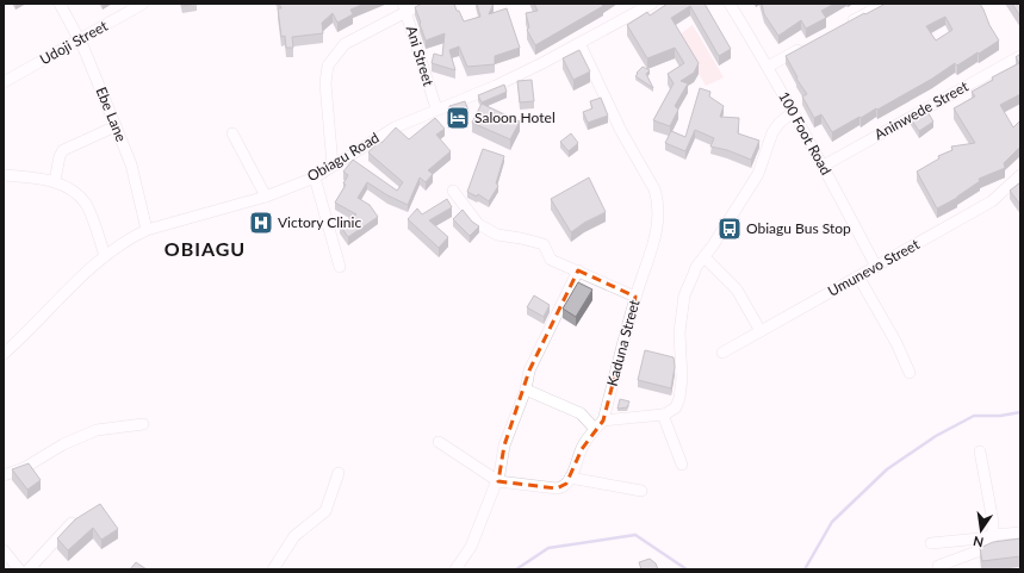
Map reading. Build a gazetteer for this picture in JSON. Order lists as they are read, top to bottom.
{
  "streets": {
    "street": [
      "Udoji Street",
      "Ani Street",
      "Aninwede Street",
      "Ebe Lane",
      "100 Foot Road",
      "Obiagu Road",
      "Umunevo Street",
      "Kaduna Street"
    ]
  },
  "crossings": [
    ["Udoji Street", "Ebe Lane"],
    ["Ani Street", "Obiagu Road"],
    ["Aninwede Street", "100 Foot Road"],
    ["Ebe Lane", "Obiagu Road"],
    ["100 Foot Road", "Umunevo Street"],
    ["Obiagu Road", "Kaduna Street"]
  ],
  "districts": ["OBIAGU"],
  "places": {
    "hotel": ["Saloon Hotel"],
    "hospital": ["Victory Clinic"],
    "bus stop": ["Obiagu Bus Stop"]
  },
  "north": "bottom"
}
